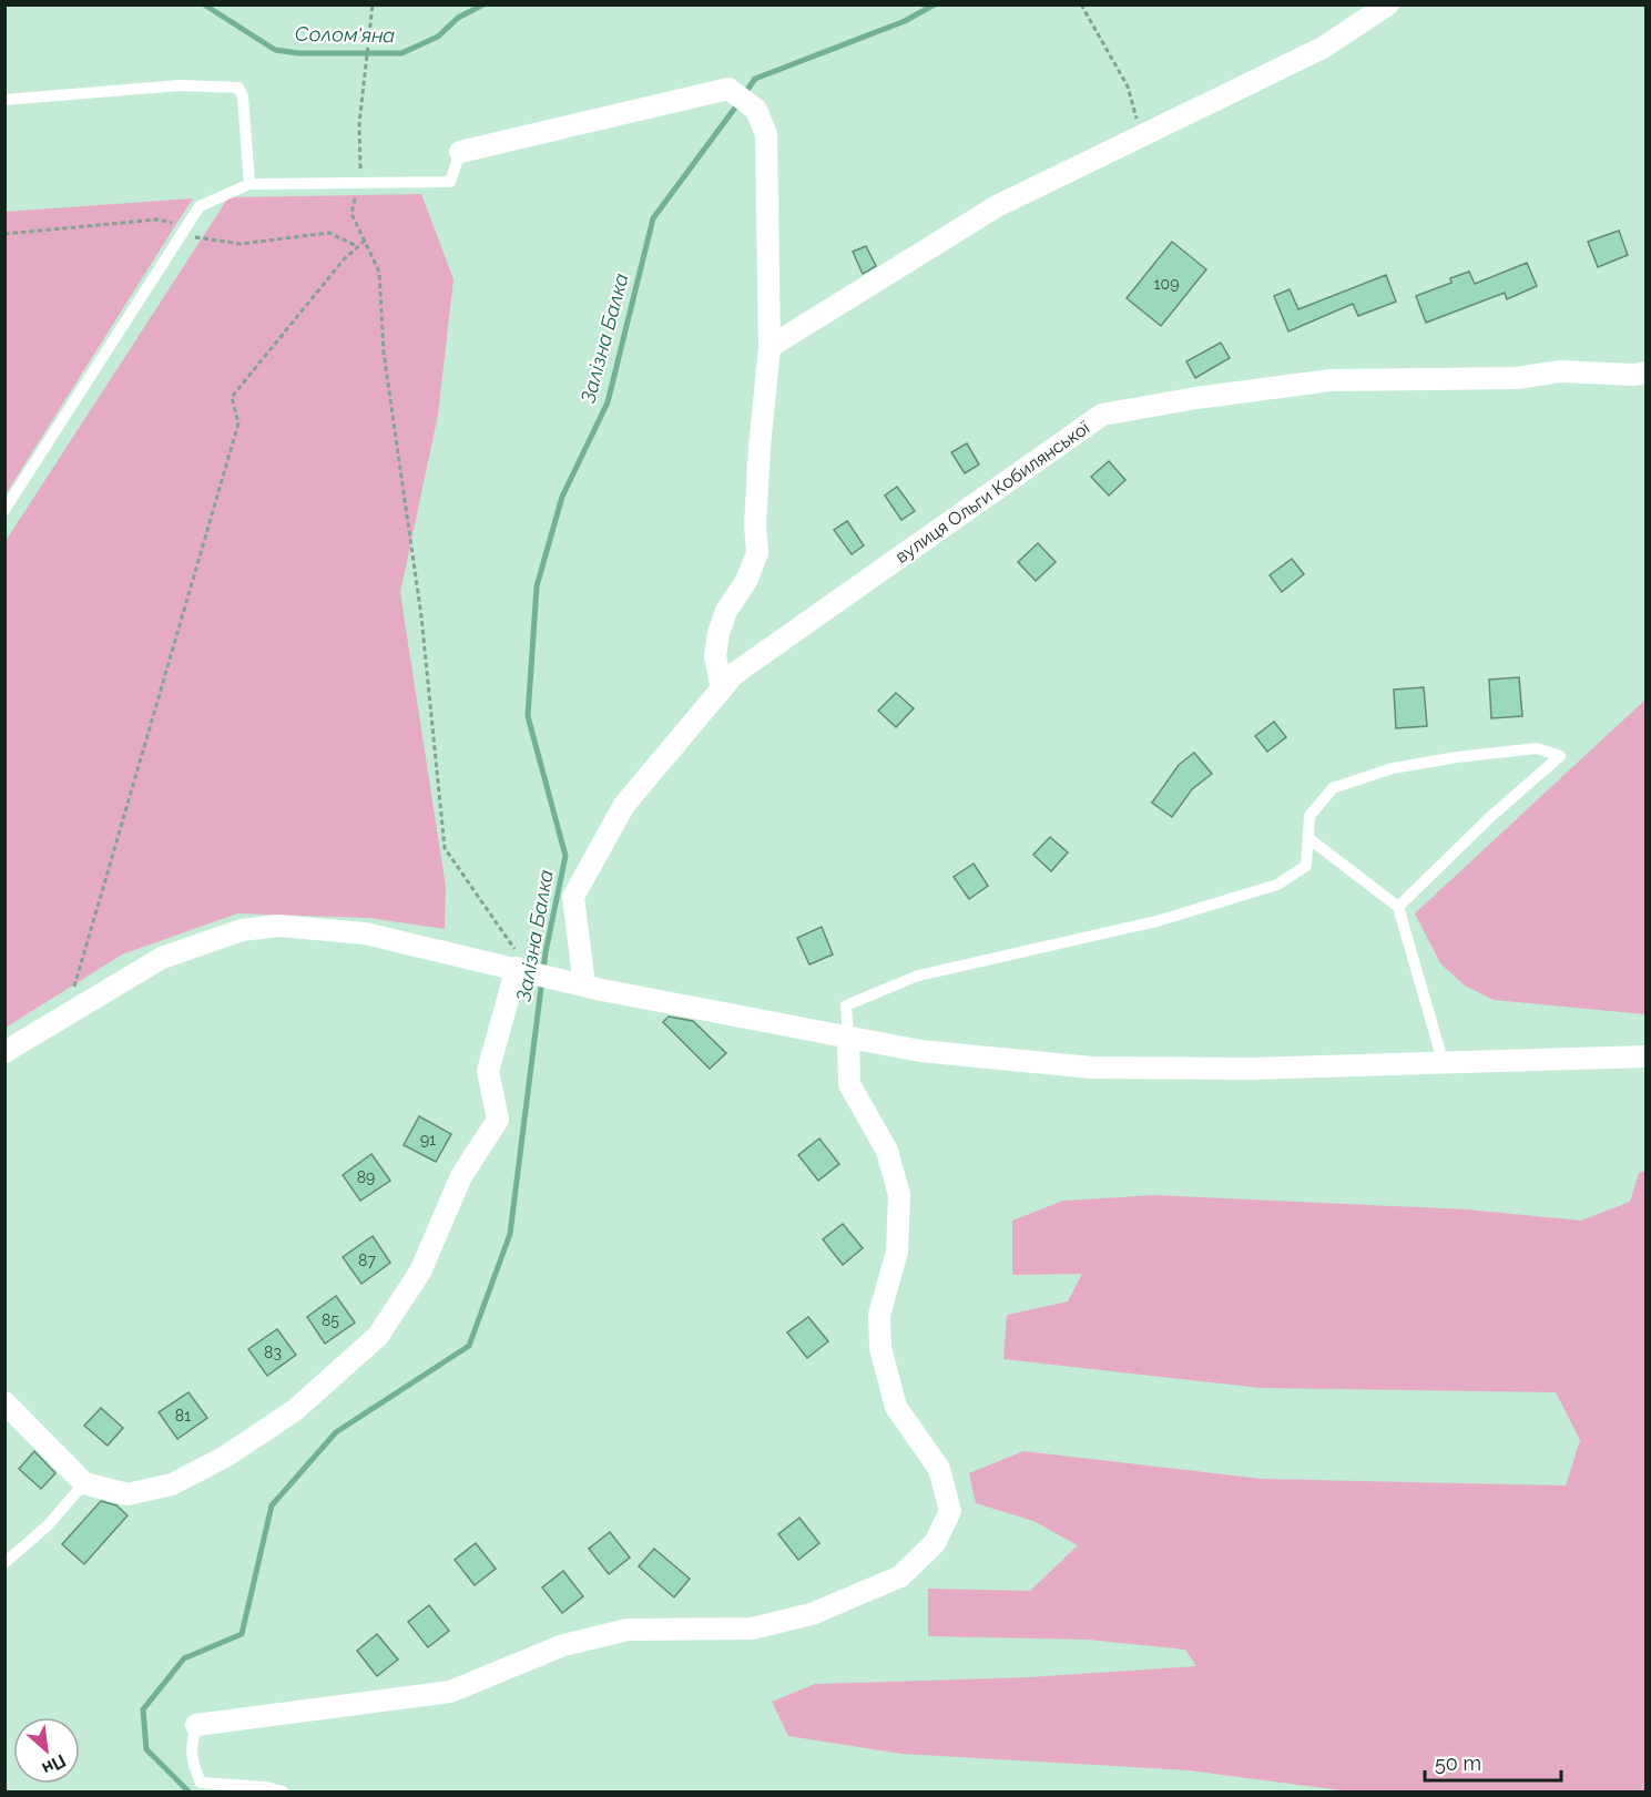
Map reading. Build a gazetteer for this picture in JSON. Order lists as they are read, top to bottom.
{
  "streets": {
    "street": ["вулиця Ольги Кобилянської"]
  },
  "water": ["Солом'яна", "Залізна Балка"],
  "house_numbers": [
    "109",
    "91",
    "89",
    "87",
    "85",
    "83",
    "81"
  ],
  "scale_bar": "50 m",
  "north": "bottom right"
}
